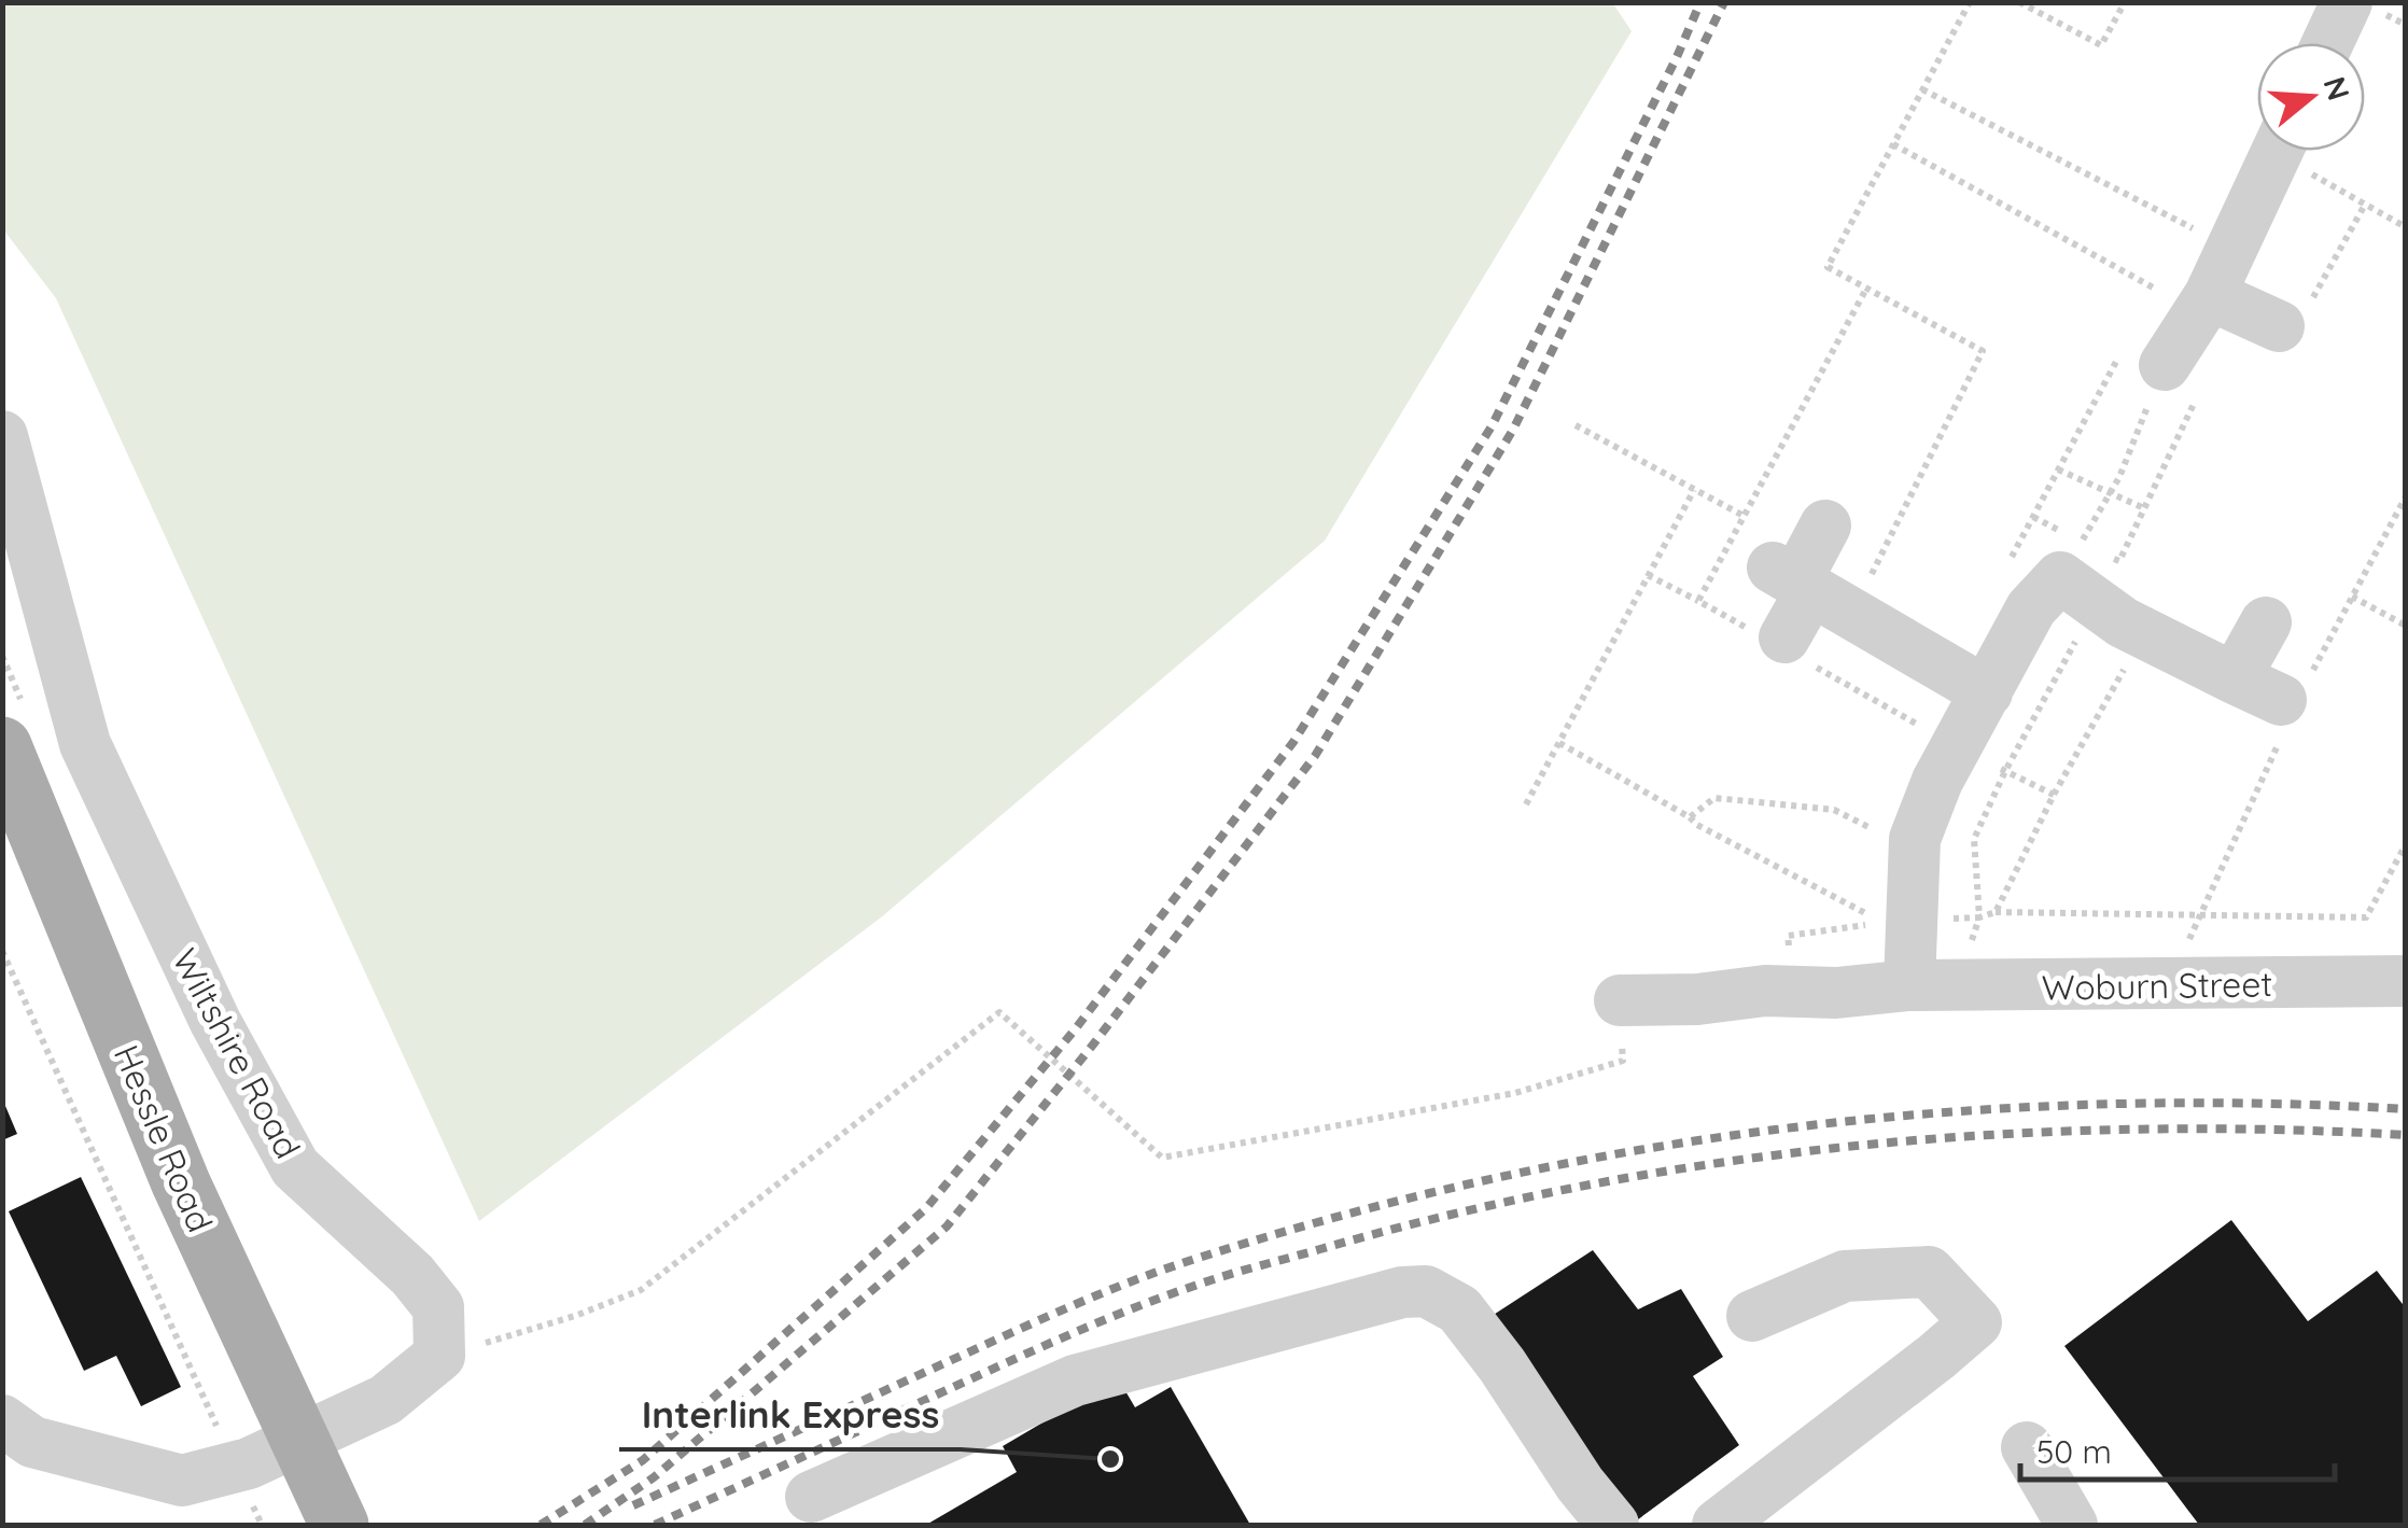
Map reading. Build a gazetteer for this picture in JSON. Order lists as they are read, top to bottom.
{
  "streets": {
    "main road": ["Hessle Road"],
    "street": ["Woburn Street", "Wiltshire Road"]
  },
  "places": ["Interlink Express"],
  "scale_bar": "50 m",
  "north": "right"
}
